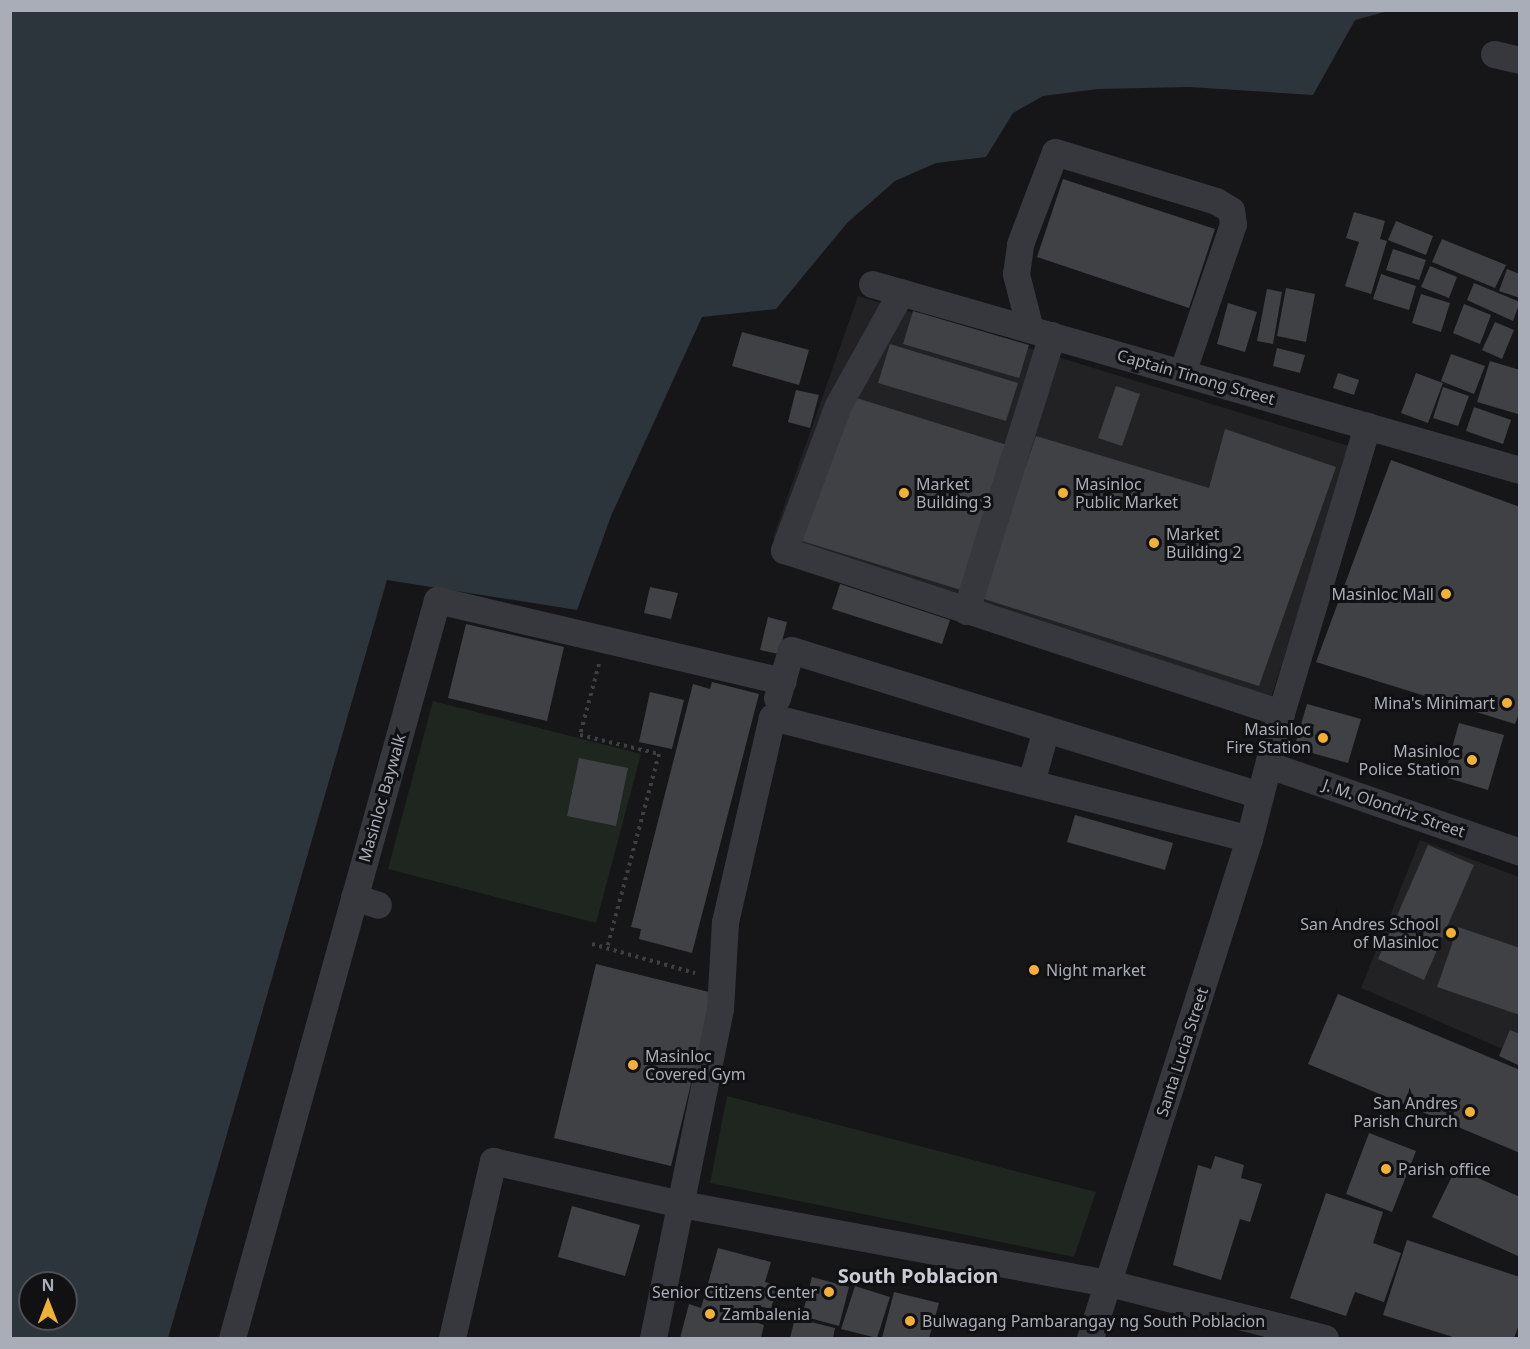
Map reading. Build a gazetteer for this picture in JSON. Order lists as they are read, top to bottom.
{
  "streets": {
    "street": [
      "Captain Tinong Street",
      "Masinloc Baywalk",
      "J. M. Olondriz Street",
      "Santa Lucia Street"
    ]
  },
  "crossings": [
    ["Captain Tinong Street", "Santa Lucia Street"],
    ["J. M. Olondriz Street", "Santa Lucia Street"]
  ],
  "districts": ["South Poblacion"],
  "places": [
    "Market Building 3",
    "Masinloc Public Market",
    "Market Building 2",
    "Masinloc Mall",
    "Mina's Minimart",
    "Masinloc Fire Station",
    "Masinloc Police Station",
    "San Andres School of Masinloc",
    "Night market",
    "Masinloc Covered Gym",
    "San Andres Parish Church",
    "Parish office",
    "Senior Citizens Center",
    "Zambalenia",
    "Bulwagang Pambarangay ng South Poblacion"
  ],
  "north": "top"
}
